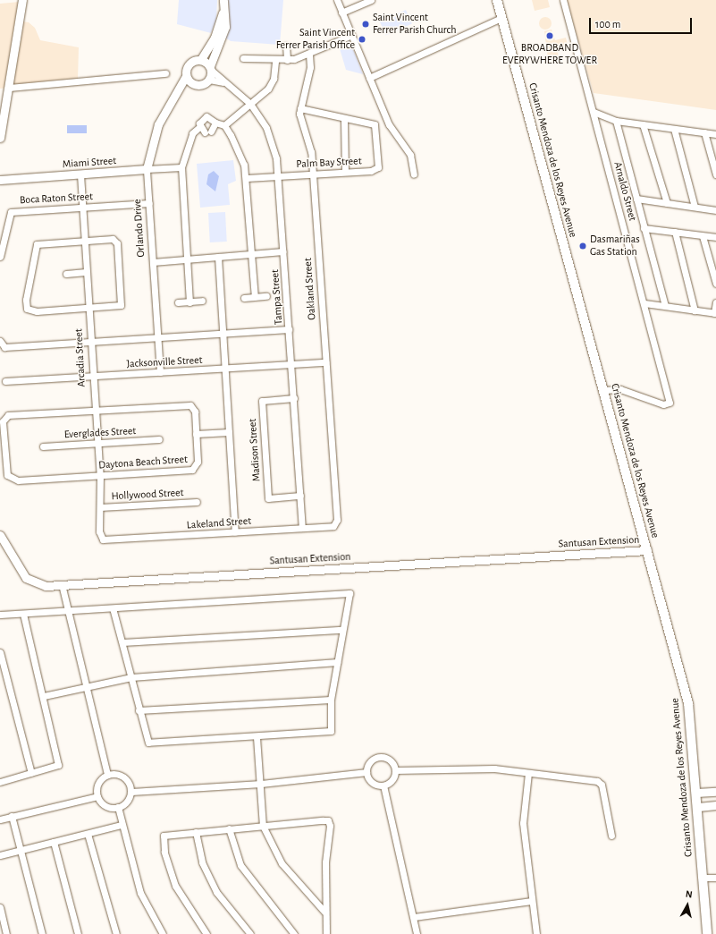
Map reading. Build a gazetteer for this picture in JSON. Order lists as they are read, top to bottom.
{
  "streets": {
    "main road": ["Crisanto Mendoza de los Reyes Avenue"],
    "street": [
      "Miami Street",
      "Palm Bay Street",
      "Arnaldo Street",
      "Boca Raton Street",
      "Orlando Drive",
      "Oakland Street",
      "Tampa Street",
      "Arcadia Street",
      "Jacksonville Street",
      "Everglades Street",
      "Madison Street",
      "Daytona Beach Street",
      "Hollywood Street",
      "Lakeland Street",
      "Santusan Extension"
    ]
  },
  "crossings": [
    ["Crisanto Mendoza de los Reyes Avenue", "Arnaldo Street"],
    ["Crisanto Mendoza de los Reyes Avenue", "Santusan Extension"],
    ["Miami Street", "Orlando Drive"],
    ["Miami Street", "Arcadia Street"],
    ["Palm Bay Street", "Oakland Street"],
    ["Palm Bay Street", "Tampa Street"],
    ["Boca Raton Street", "Orlando Drive"],
    ["Boca Raton Street", "Arcadia Street"],
    ["Orlando Drive", "Tampa Street"],
    ["Orlando Drive", "Jacksonville Street"],
    ["Oakland Street", "Jacksonville Street"],
    ["Oakland Street", "Lakeland Street"],
    ["Tampa Street", "Jacksonville Street"],
    ["Tampa Street", "Madison Street"],
    ["Tampa Street", "Lakeland Street"],
    ["Arcadia Street", "Jacksonville Street"],
    ["Arcadia Street", "Everglades Street"],
    ["Arcadia Street", "Daytona Beach Street"],
    ["Arcadia Street", "Hollywood Street"],
    ["Arcadia Street", "Lakeland Street"]
  ],
  "places": [
    "Saint Vincent Ferrer Parish Church",
    "BROADBAND EVERYWHERE TOWER",
    "Saint Vincent Ferrer Parish Office",
    "Dasmariñas Gas Station"
  ],
  "scale_bar": "100 m",
  "north": "top"
}
